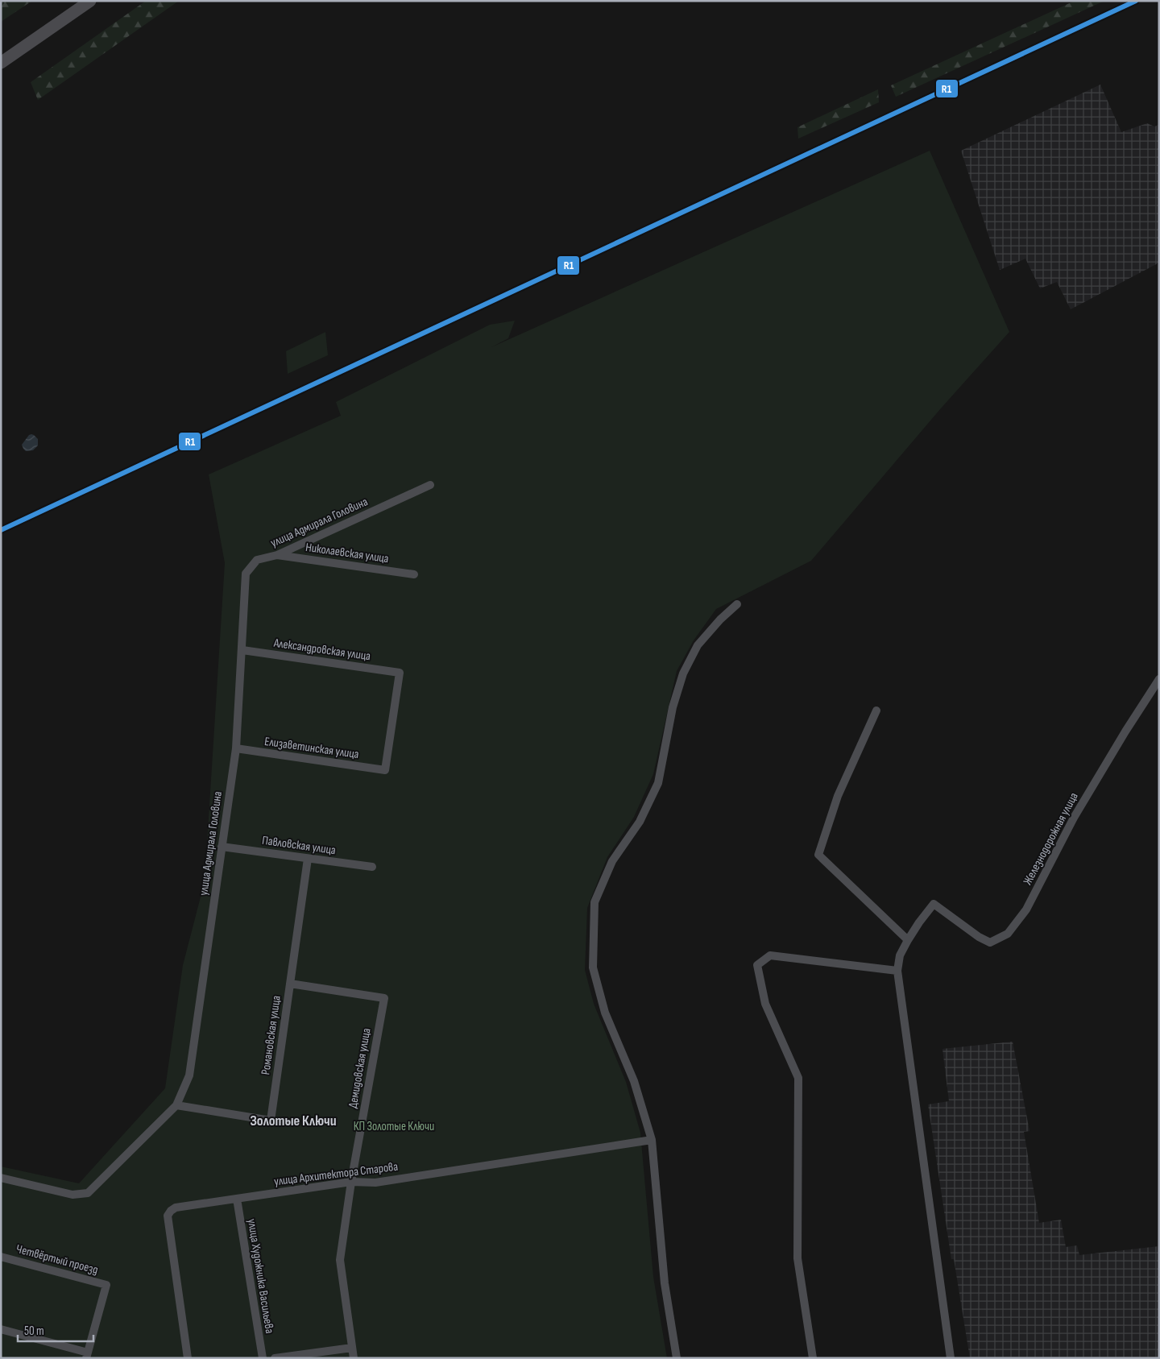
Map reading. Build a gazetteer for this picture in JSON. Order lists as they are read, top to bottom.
{
  "streets": {
    "street": [
      "улица Адмирала Головина",
      "Николаевская улица",
      "Александровская улица",
      "Елизаветинская улица",
      "Железнодорожная улица",
      "Павловская улица",
      "Романовская улица",
      "Демидовская улица",
      "улица Архитектора Старова",
      "Четвёртый проезд",
      "улица Художника Васильева"
    ]
  },
  "crossings": [
    ["улица Адмирала Головина", "Николаевская улица"],
    ["улица Адмирала Головина", "Александровская улица"],
    ["улица Адмирала Головина", "Елизаветинская улица"],
    ["улица Адмирала Головина", "Павловская улица"],
    ["улица Адмирала Головина", "Романовская улица"],
    ["Александровская улица", "Елизаветинская улица"],
    ["Павловская улица", "Романовская улица"],
    ["Романовская улица", "Демидовская улица"],
    ["Демидовская улица", "улица Архитектора Старова"],
    ["улица Архитектора Старова", "улица Художника Васильева"]
  ],
  "districts": ["Золотые Ключи"],
  "parks": ["КП Золотые Ключи"],
  "lines": ["transit line R1"],
  "scale_bar": "50 m"
}
